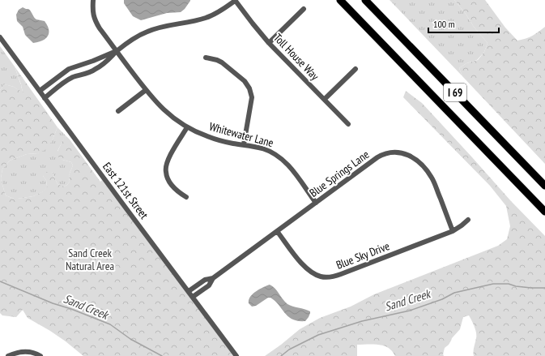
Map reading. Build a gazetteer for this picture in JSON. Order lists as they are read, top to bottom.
{
  "streets": {
    "highway": ["I 69"],
    "street": [
      "Toll House Way",
      "Whitewater Lane",
      "Blue Springs Lane",
      "East 121st Street",
      "Blue Sky Drive"
    ]
  },
  "crossings": [
    ["Whitewater Lane", "Blue Springs Lane"],
    ["Blue Springs Lane", "East 121st Street"],
    ["Blue Springs Lane", "Blue Sky Drive"]
  ],
  "water": ["Sand Creek"],
  "parks": ["Sand Creek Natural Area"],
  "scale_bar": "100 m"
}
